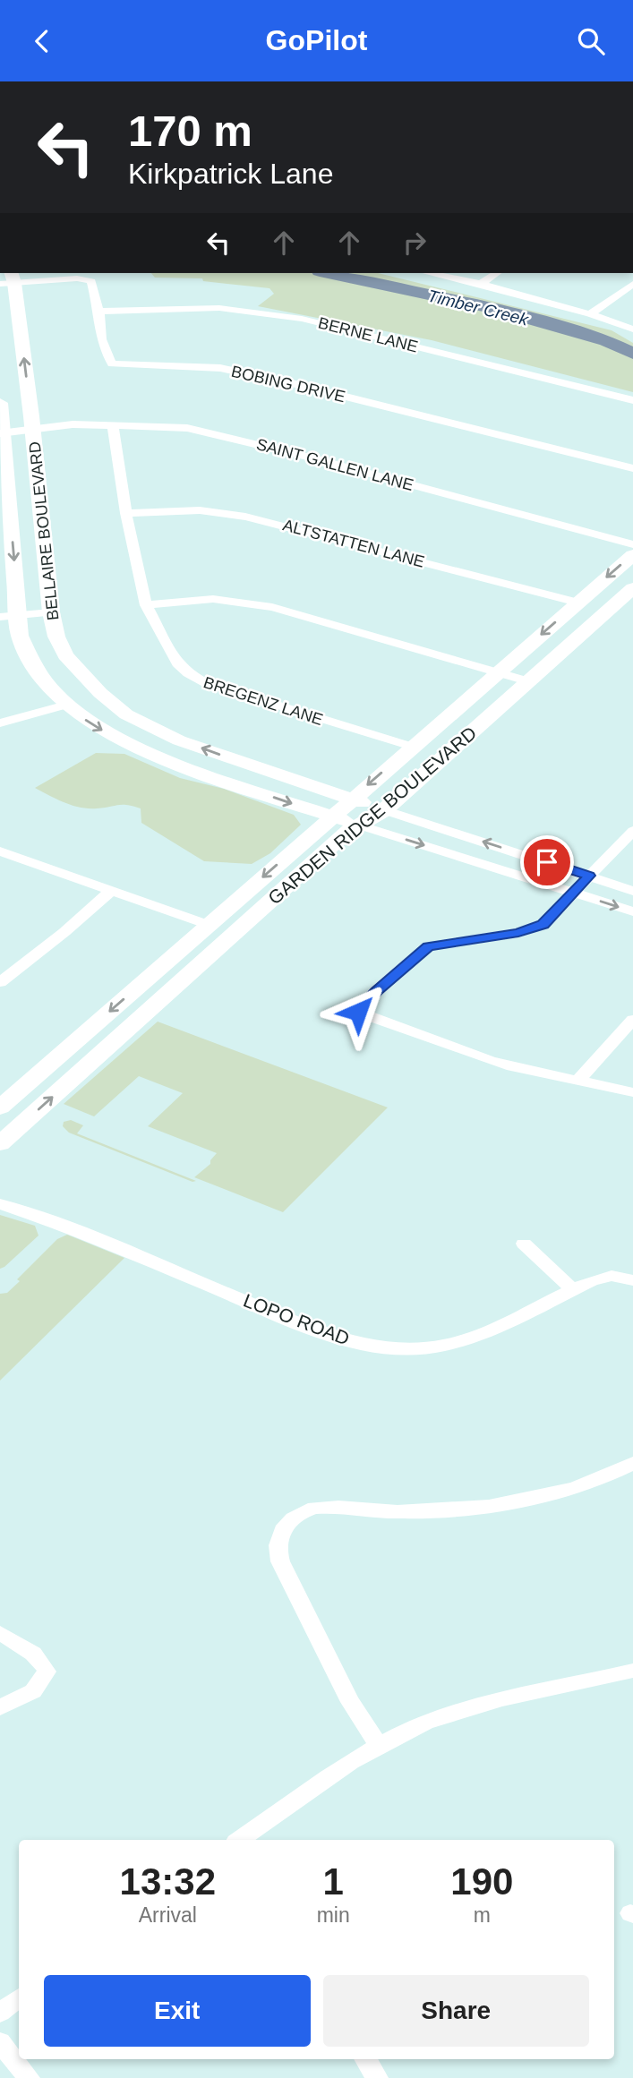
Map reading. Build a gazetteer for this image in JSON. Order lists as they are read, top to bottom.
{
  "streets": {
    "main road": ["BELLAIRE BOULEVARD", "GARDEN RIDGE BOULEVARD"],
    "street": [
      "BERNE LANE",
      "BOBING DRIVE",
      "SAINT GALLEN LANE",
      "ALTSTATTEN LANE",
      "BREGENZ LANE",
      "LOPO ROAD"
    ]
  },
  "crossings": [
    ["BERNE LANE", "BOBING DRIVE"],
    ["BOBING DRIVE", "BELLAIRE BOULEVARD"],
    ["SAINT GALLEN LANE", "BELLAIRE BOULEVARD"],
    ["SAINT GALLEN LANE", "BREGENZ LANE"],
    ["BELLAIRE BOULEVARD", "GARDEN RIDGE BOULEVARD"],
    ["ALTSTATTEN LANE", "BREGENZ LANE"],
    ["ALTSTATTEN LANE", "GARDEN RIDGE BOULEVARD"],
    ["BREGENZ LANE", "GARDEN RIDGE BOULEVARD"]
  ],
  "water": ["Timber Creek"],
  "page": {
    "header": "GoPilot",
    "turn": ["170 m", "Kirkpatrick Lane"],
    "eta": [
      "13:32",
      "Arrival",
      "1",
      "min",
      "190",
      "m"
    ],
    "buttons": ["Exit", "Share"]
  }
}
